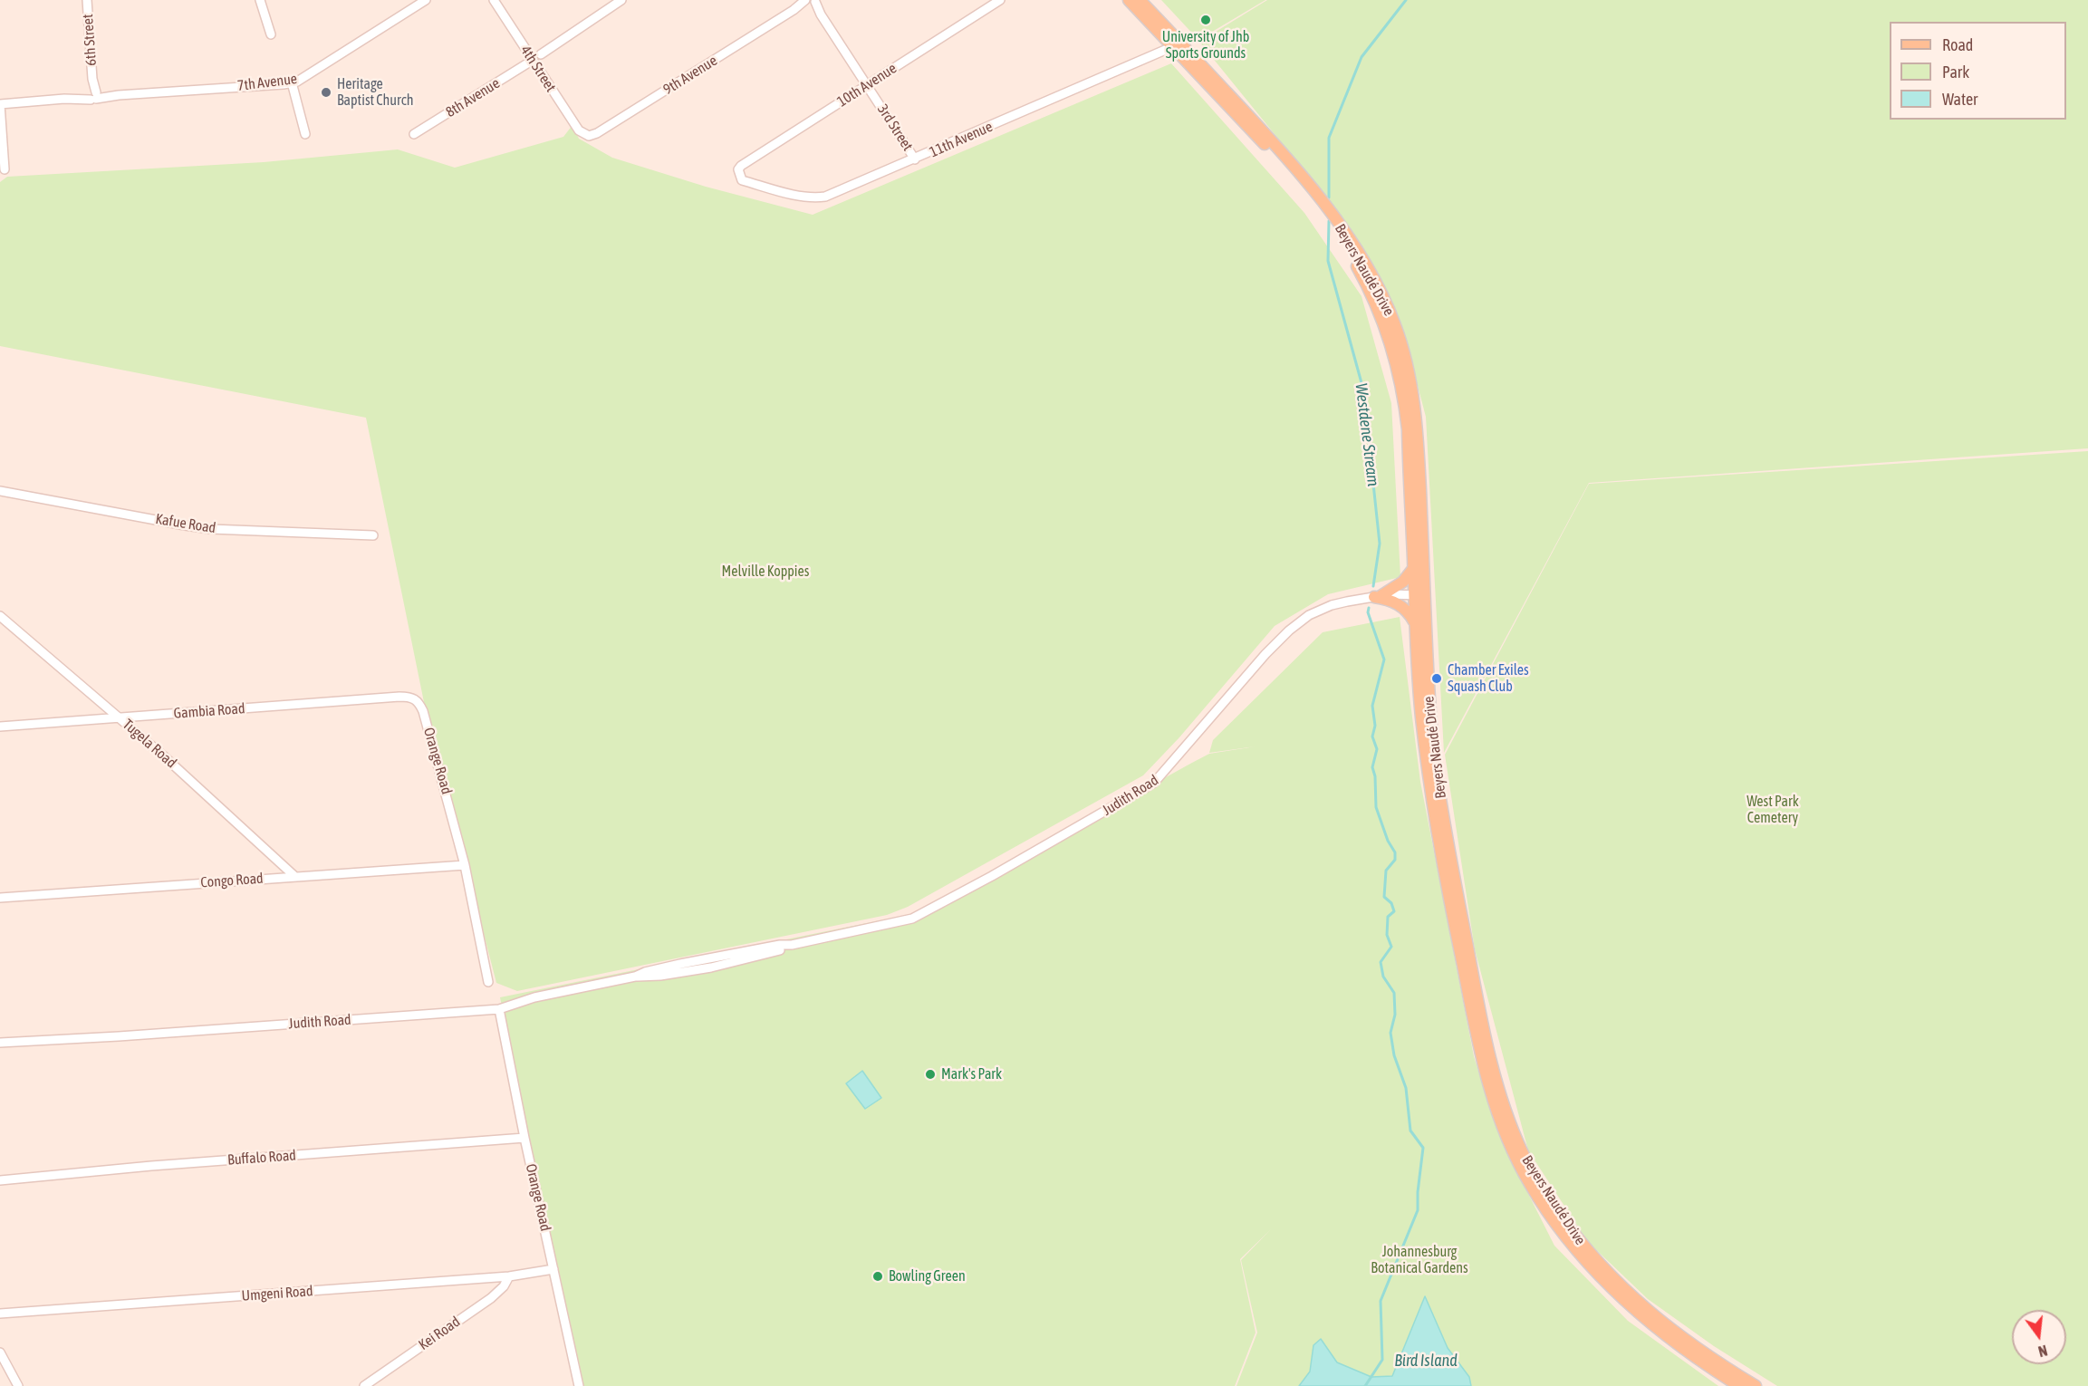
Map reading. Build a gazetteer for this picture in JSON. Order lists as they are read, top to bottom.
{
  "streets": {
    "main road": ["Beyers Naudé Drive"],
    "street": [
      "6th Street",
      "4th Street",
      "9th Avenue",
      "7th Avenue",
      "10th Avenue",
      "8th Avenue",
      "3rd Street",
      "11th Avenue",
      "Kafue Road",
      "Gambia Road",
      "Tugela Road",
      "Orange Road",
      "Judith Road",
      "Congo Road",
      "Buffalo Road",
      "Umgeni Road",
      "Kei Road"
    ]
  },
  "crossings": [
    ["6th Street", "7th Avenue"],
    ["4th Street", "9th Avenue"],
    ["4th Street", "8th Avenue"],
    ["9th Avenue", "3rd Street"],
    ["10th Avenue", "3rd Street"],
    ["10th Avenue", "11th Avenue"],
    ["3rd Street", "11th Avenue"],
    ["11th Avenue", "Beyers Naudé Drive"],
    ["Beyers Naudé Drive", "Judith Road"],
    ["Gambia Road", "Tugela Road"],
    ["Gambia Road", "Orange Road"],
    ["Tugela Road", "Congo Road"],
    ["Orange Road", "Judith Road"],
    ["Orange Road", "Congo Road"],
    ["Orange Road", "Buffalo Road"],
    ["Orange Road", "Umgeni Road"],
    ["Umgeni Road", "Kei Road"]
  ],
  "water": ["Westdene Stream", "Bird Island"],
  "parks": ["Melville Koppies", "West Park Cemetery", "Johannesburg Botanical Gardens"],
  "places": [
    "University of Jhb Sports Grounds",
    "Heritage Baptist Church",
    "Chamber Exiles Squash Club",
    "Mark's Park",
    "Bowling Green"
  ],
  "legend": ["Road", "Park", "Water"],
  "north": "bottom"
}
